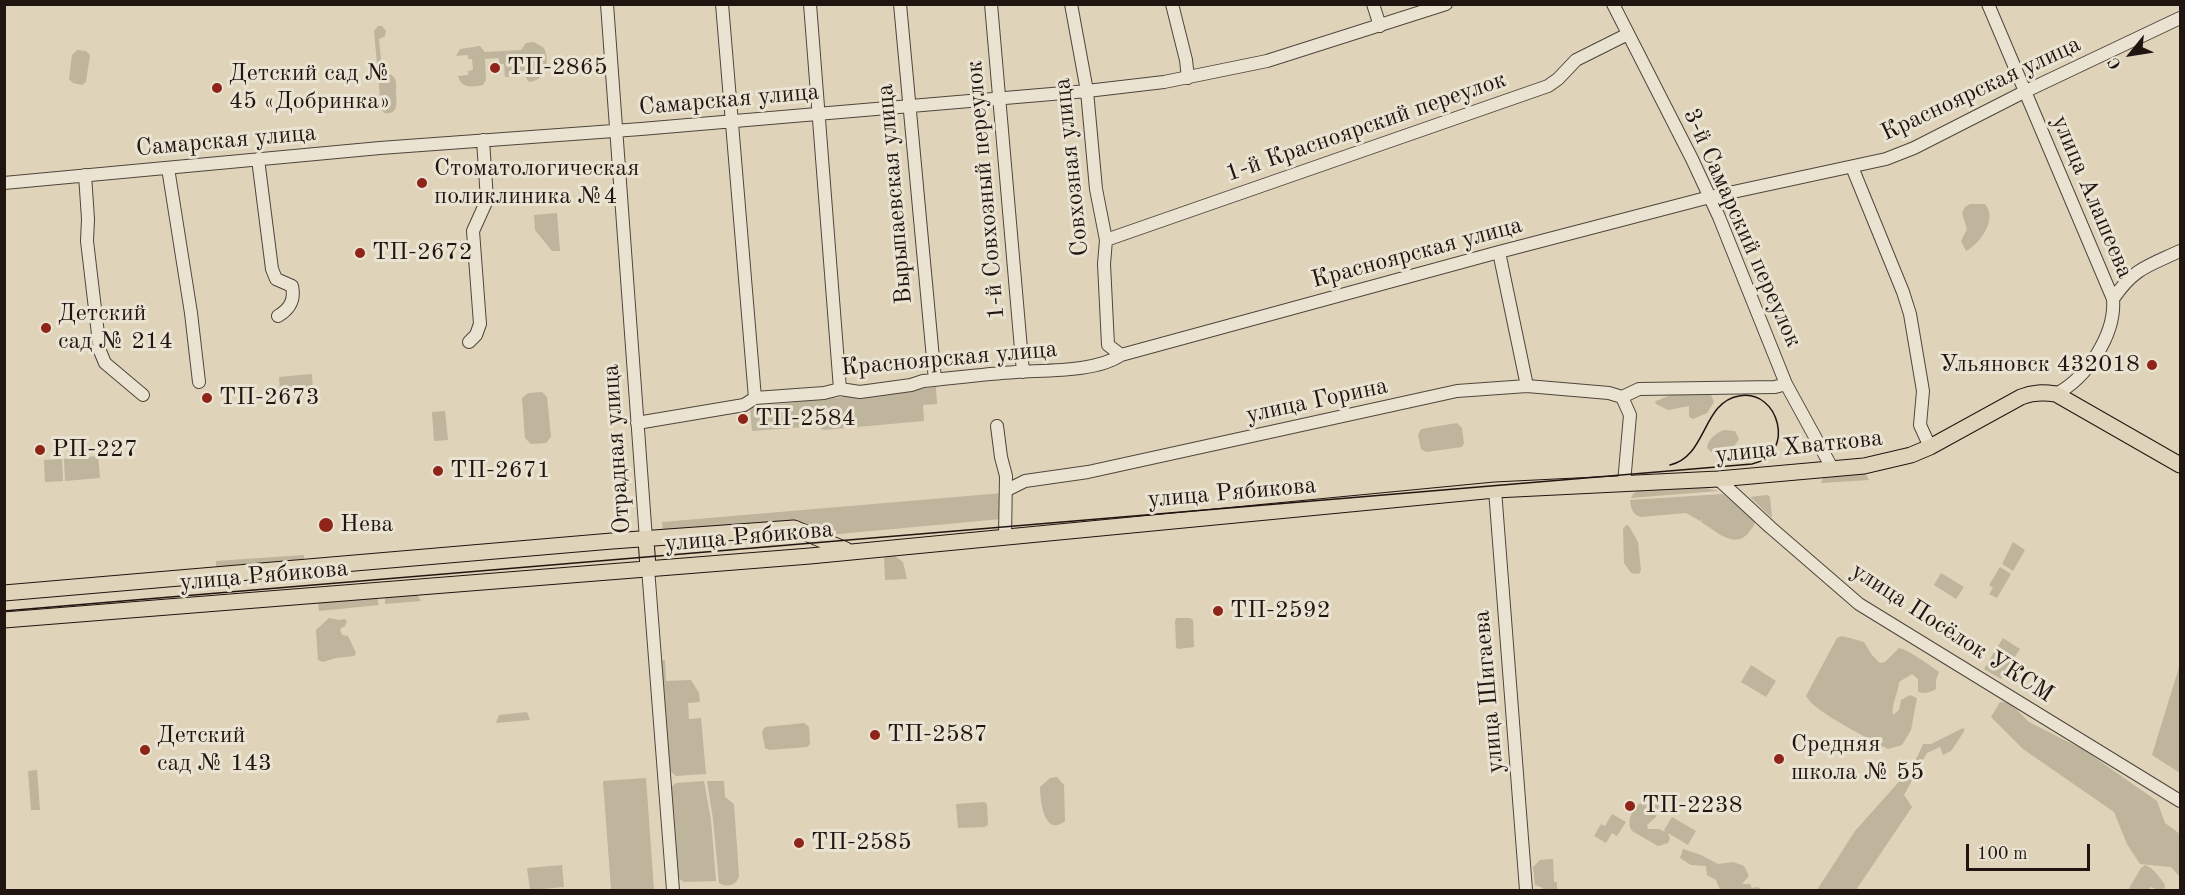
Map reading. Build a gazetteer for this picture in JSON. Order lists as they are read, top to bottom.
{
  "streets": {
    "main road": ["улица Хваткова", "Отрадная улица", "улица Рябикова"],
    "street": [
      "Красноярская улица",
      "Самарская улица",
      "1-й Красноярский переулок",
      "Совхозная улица",
      "1-й Совхозный переулок",
      "Вырыпаевская улица",
      "улица Алашеева",
      "3-й Самарский переулок",
      "улица Горина",
      "улица Посёлок УКСМ",
      "улица Шигаева"
    ]
  },
  "crossings": [
    ["Красноярская улица", "1-й Совхозный переулок"],
    ["Красноярская улица", "Вырыпаевская улица"],
    ["Красноярская улица", "улица Алашеева"],
    ["Красноярская улица", "3-й Самарский переулок"],
    ["Красноярская улица", "Отрадная улица"],
    ["Самарская улица", "Совхозная улица"],
    ["Самарская улица", "1-й Совхозный переулок"],
    ["Самарская улица", "Вырыпаевская улица"],
    ["Самарская улица", "Отрадная улица"],
    ["1-й Красноярский переулок", "Совхозная улица"],
    ["1-й Красноярский переулок", "3-й Самарский переулок"],
    ["улица Алашеева", "улица Хваткова"],
    ["3-й Самарский переулок", "улица Хваткова"],
    ["улица Хваткова", "улица Рябикова"],
    ["улица Хваткова", "улица Посёлок УКСМ"],
    ["улица Хваткова", "улица Шигаева"],
    ["Отрадная улица", "улица Рябикова"],
    ["улица Рябикова", "улица Шигаева"]
  ],
  "places": [
    "ТП-2865",
    "Детский сад № 45 «Добринка»",
    "Стоматологическая поликлиника №4",
    "ТП-2672",
    "Детский сад № 214",
    "Ульяновск 432018",
    "ТП-2673",
    "ТП-2584",
    "РП-227",
    "ТП-2671",
    "Нева",
    "ТП-2592",
    "ТП-2587",
    "Детский сад № 143",
    "Средняя школа № 55",
    "ТП-2238",
    "ТП-2585"
  ],
  "scale_bar": "100 m",
  "north": "bottom left"
}
